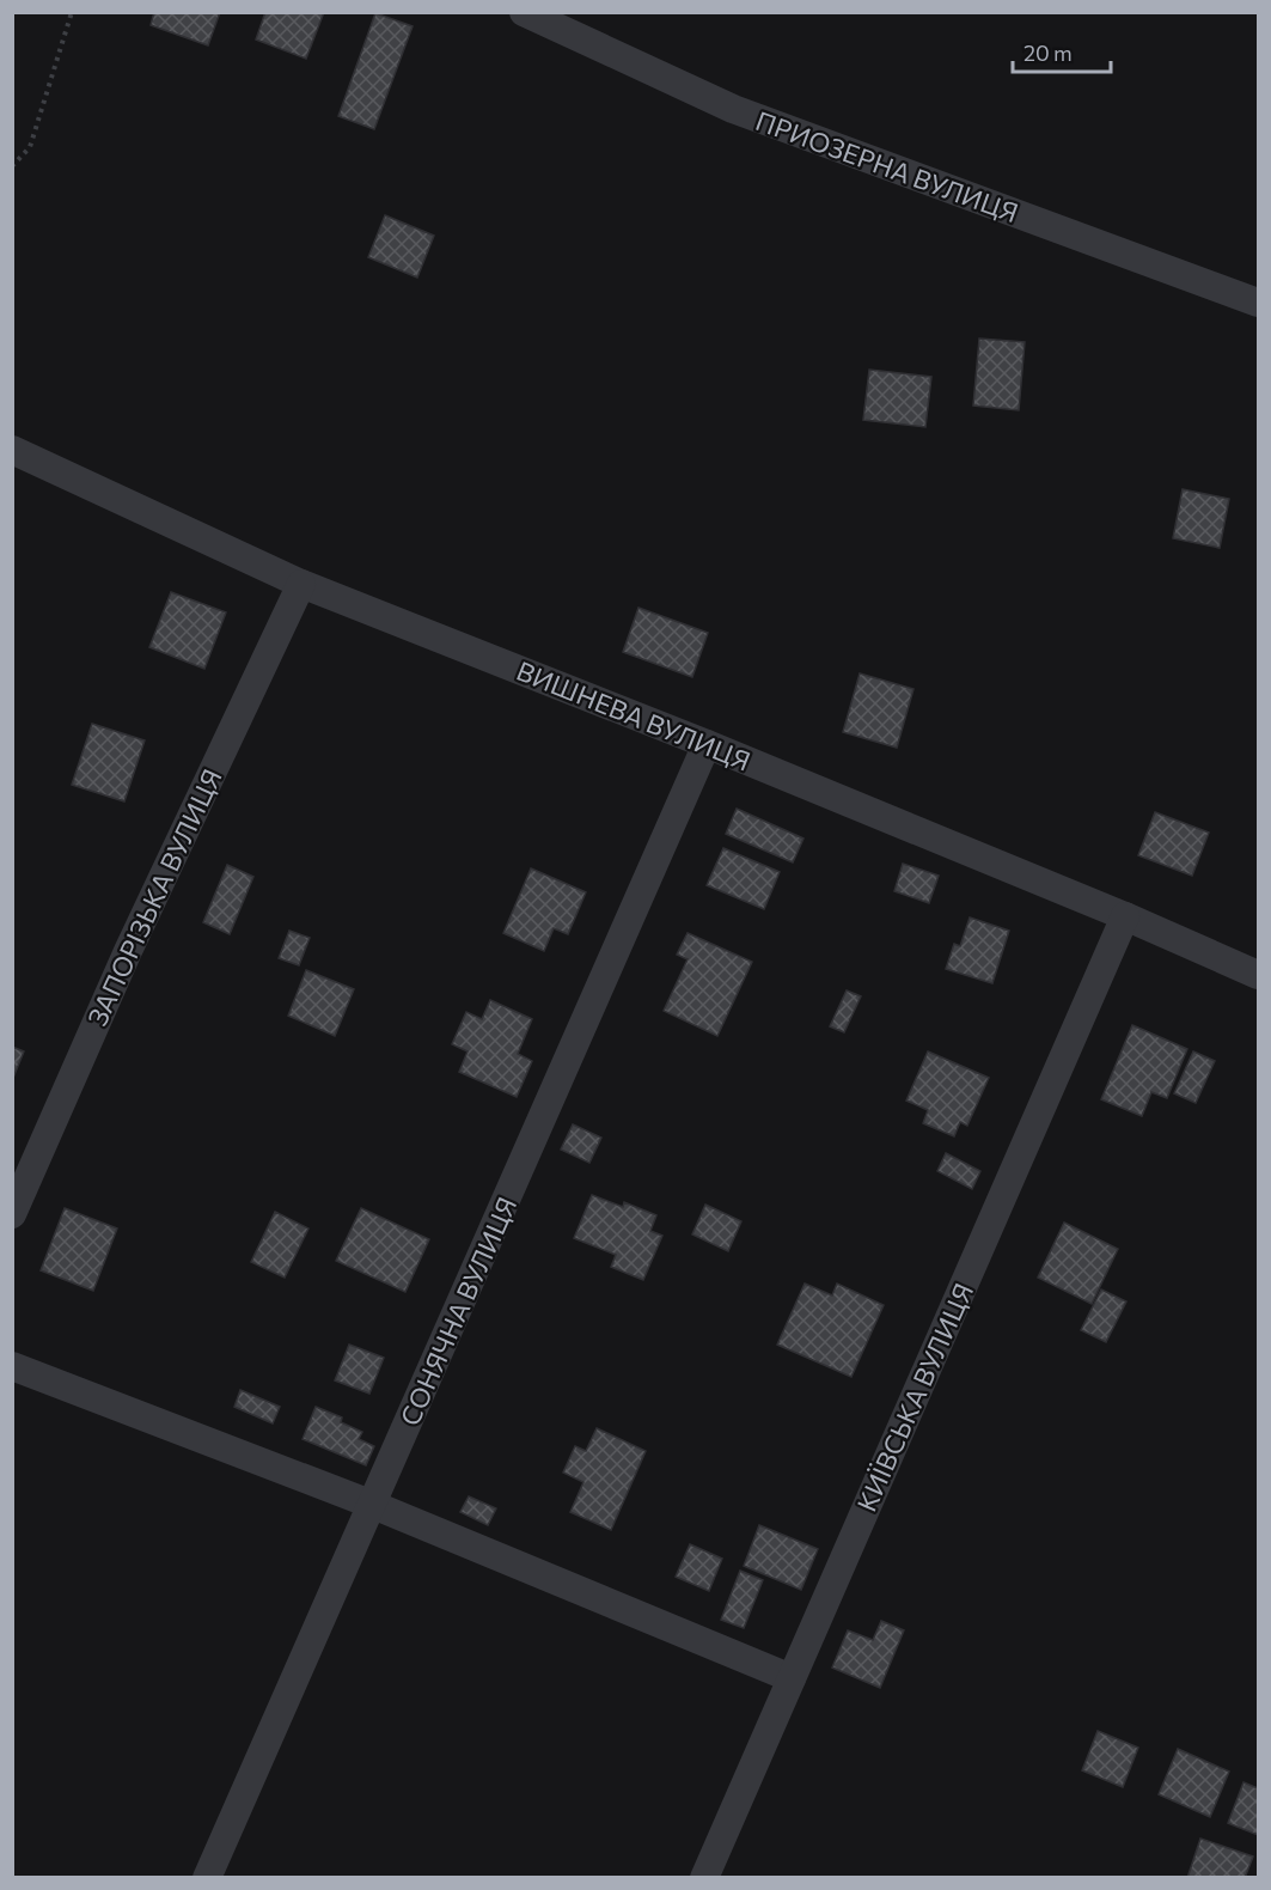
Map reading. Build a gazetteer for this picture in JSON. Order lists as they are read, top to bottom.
{
  "streets": {
    "street": [
      "ПРИОЗЕРНА ВУЛИЦЯ",
      "ВИШНЕВА ВУЛИЦЯ",
      "ЗАПОРІЗЬКА ВУЛИЦЯ",
      "СОНЯЧНА ВУЛИЦЯ",
      "КИЇВСЬКА ВУЛИЦЯ"
    ]
  },
  "crossings": [
    ["ВИШНЕВА ВУЛИЦЯ", "ЗАПОРІЗЬКА ВУЛИЦЯ"],
    ["ВИШНЕВА ВУЛИЦЯ", "СОНЯЧНА ВУЛИЦЯ"],
    ["ВИШНЕВА ВУЛИЦЯ", "КИЇВСЬКА ВУЛИЦЯ"]
  ],
  "scale_bar": "20 m"
}
